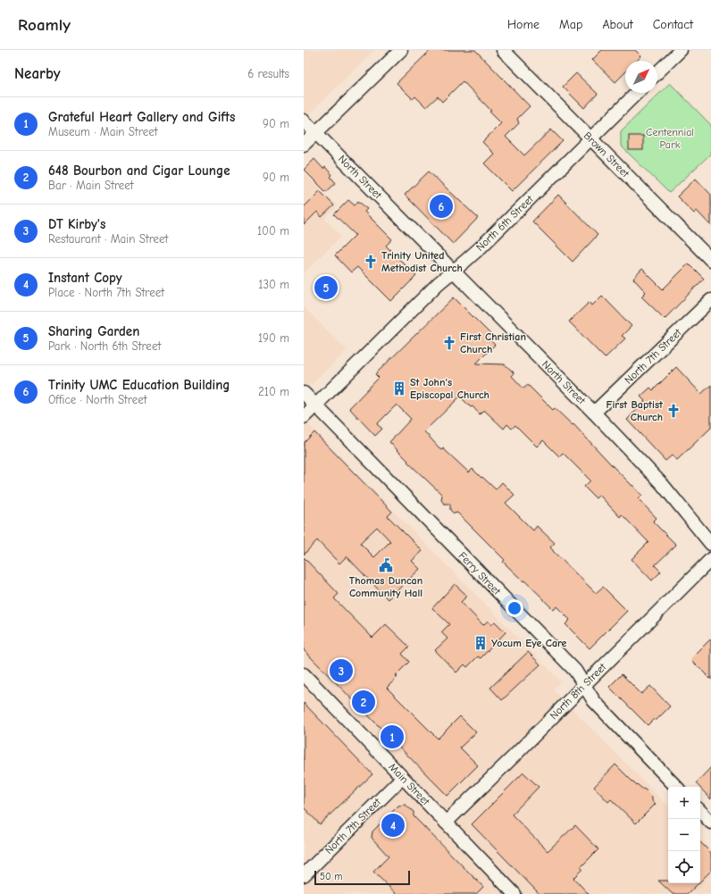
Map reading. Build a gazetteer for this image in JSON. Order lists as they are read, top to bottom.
{
  "streets": {
    "street": [
      "Brown Street",
      "North Street",
      "North 6th Street",
      "North 7th Street",
      "Ferry Street",
      "North 8th Street",
      "Main Street"
    ]
  },
  "crossings": [
    ["Brown Street", "North 6th Street"],
    ["North Street", "North 6th Street"],
    ["North Street", "North 7th Street"],
    ["North 6th Street", "Ferry Street"],
    ["North 7th Street", "Main Street"],
    ["Ferry Street", "North 8th Street"],
    ["North 8th Street", "Main Street"]
  ],
  "parks": ["Centennial Park"],
  "places": {
    "church": ["Trinity United Methodist Church", "First Christian Church", "First Baptist Church"],
    "building": ["St John's Episcopal Church", "Yocum Eye Care"],
    "public building": ["Thomas Duncan Community Hall"]
  },
  "scale_bar": "50 m",
  "north": "top right",
  "page": {
    "header": "Roamly",
    "nav": [
      "Home",
      "Map",
      "About",
      "Contact"
    ],
    "heading": ["Nearby", "6 results"],
    "list": [
      {
        "mark": "1",
        "name": "Grateful Heart Gallery and Gifts",
        "note": "Museum · Main Street",
        "value": "90 m"
      },
      {
        "mark": "2",
        "name": "648 Bourbon and Cigar Lounge",
        "note": "Bar · Main Street",
        "value": "90 m"
      },
      {
        "mark": "3",
        "name": "DT Kirby's",
        "note": "Restaurant · Main Street",
        "value": "100 m"
      },
      {
        "mark": "4",
        "name": "Instant Copy",
        "note": "Place · North 7th Street",
        "value": "130 m"
      },
      {
        "mark": "5",
        "name": "Sharing Garden",
        "note": "Park · North 6th Street",
        "value": "190 m"
      },
      {
        "mark": "6",
        "name": "Trinity UMC Education Building",
        "note": "Office · North Street",
        "value": "210 m"
      }
    ],
    "pins": [
      "6",
      "5",
      "3",
      "2",
      "1",
      "4"
    ],
    "map_buttons": ["+", "−"],
    "scale": "50 m"
  }
}
